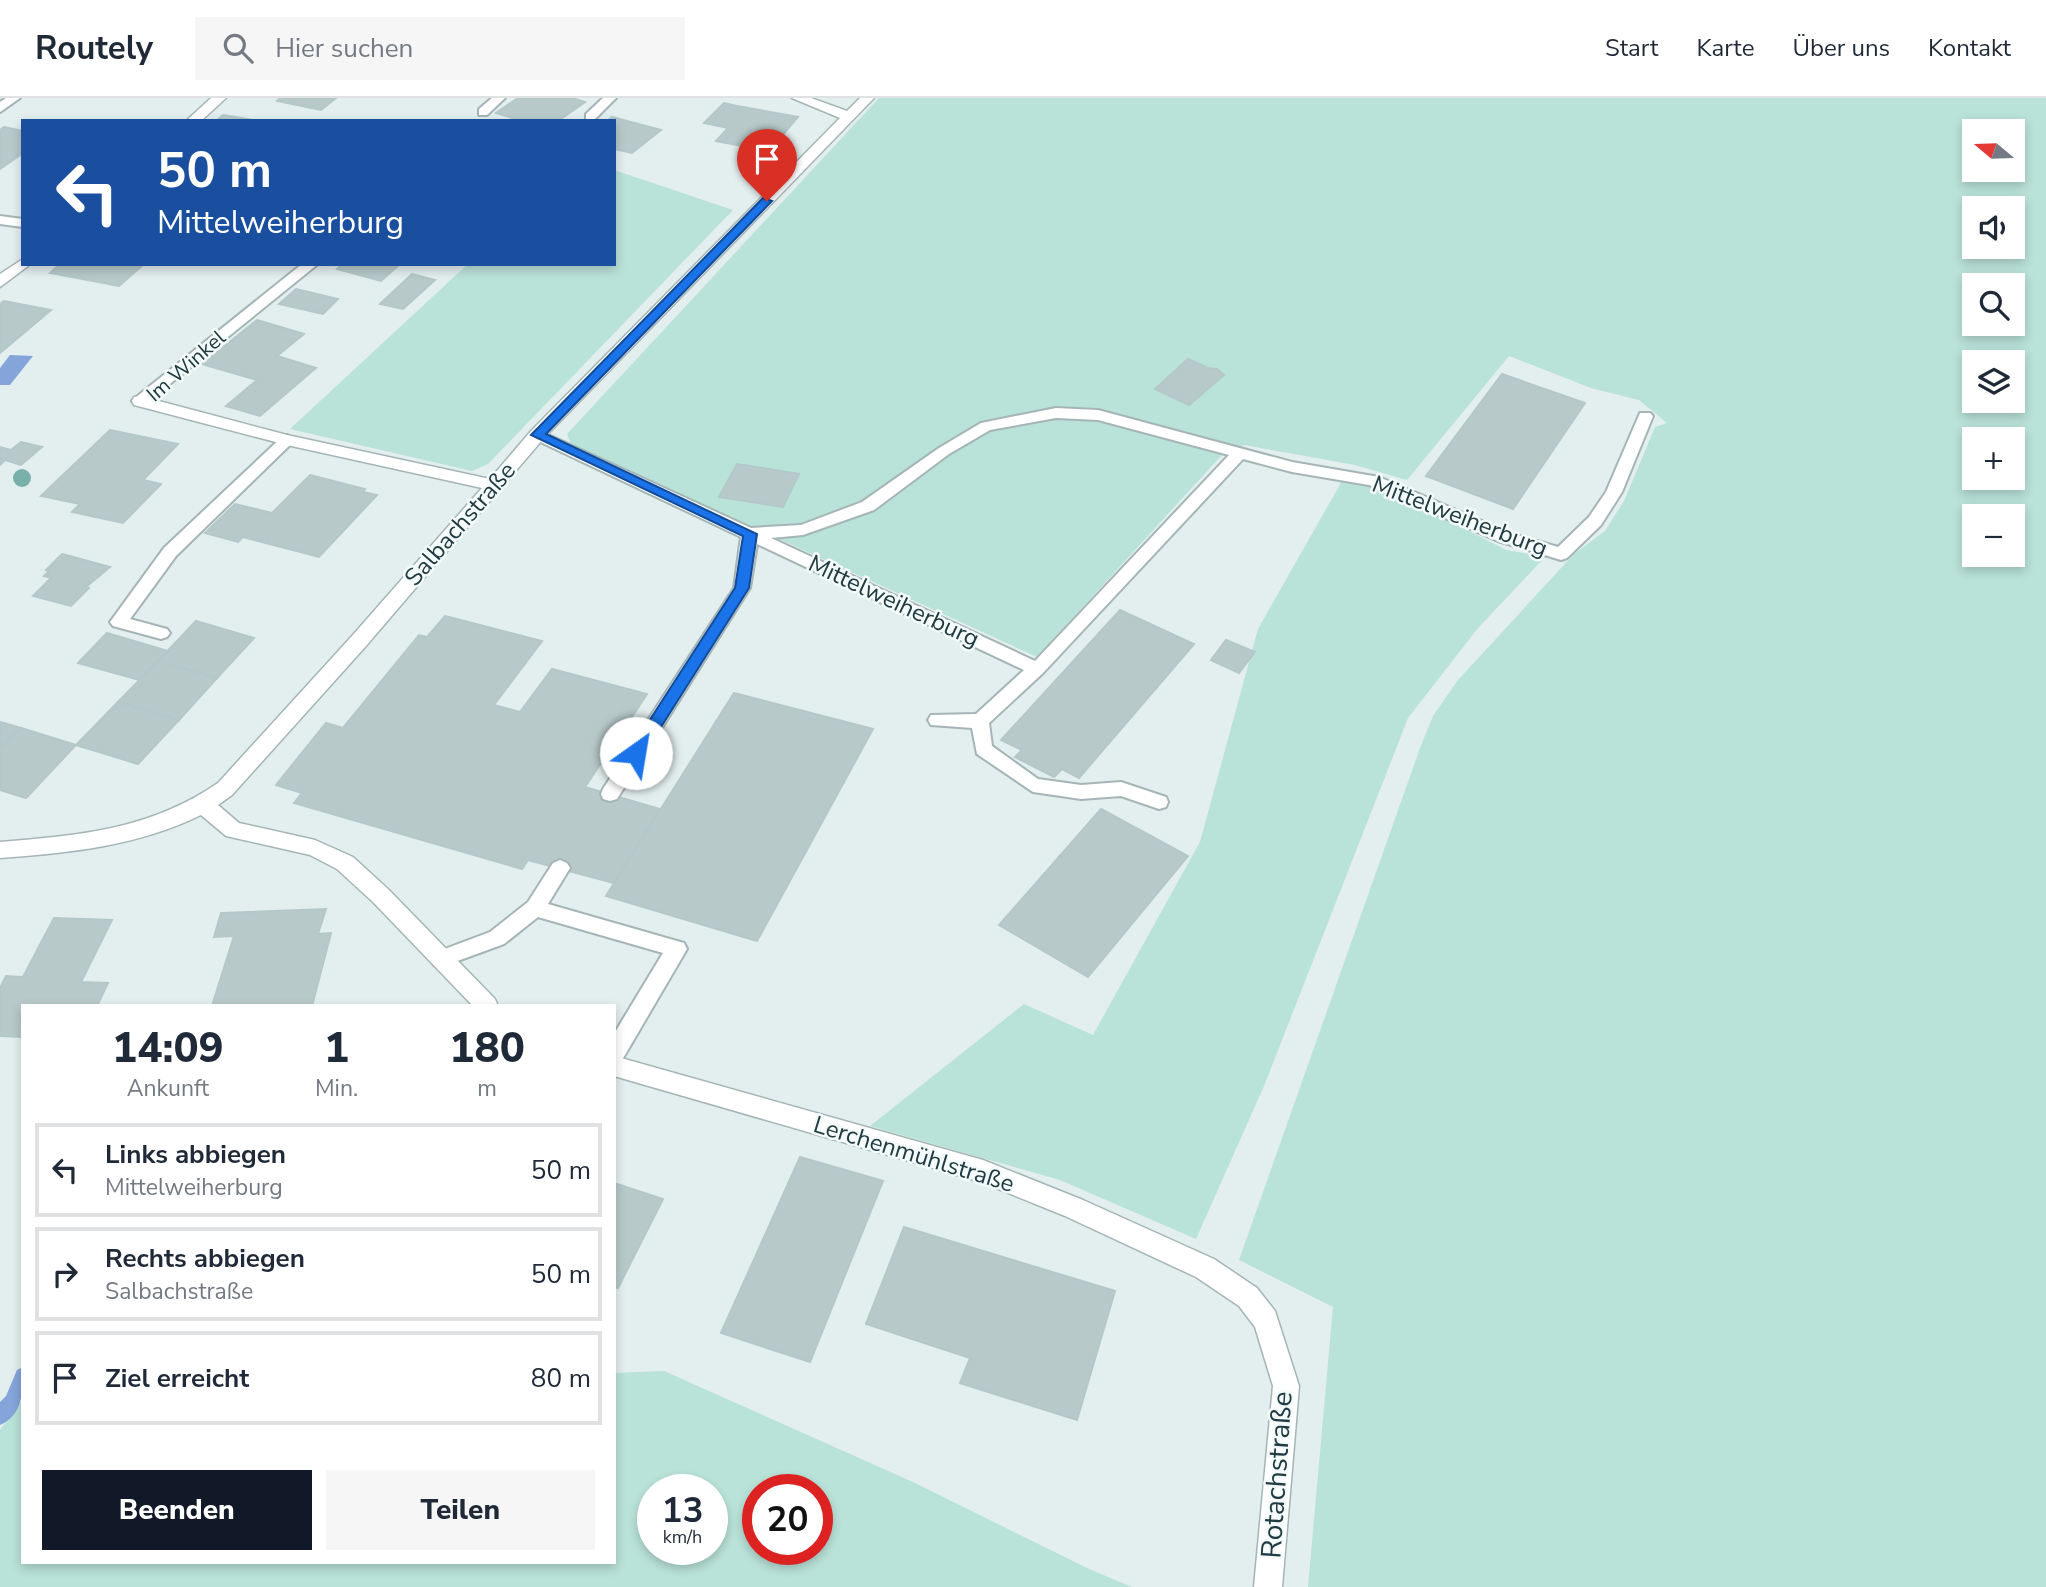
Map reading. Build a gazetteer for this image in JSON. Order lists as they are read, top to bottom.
{
  "streets": {
    "street": [
      "Im Winkel",
      "Salbachstraße",
      "Lerchenmühlstraße",
      "Rotachstraße"
    ],
    "lane": ["Mittelweiherburg"]
  },
  "crossings": [
    ["Im Winkel", "Salbachstraße"],
    ["Mittelweiherburg", "Salbachstraße"],
    ["Lerchenmühlstraße", "Rotachstraße"]
  ],
  "north": "left",
  "page": {
    "header": "Routely",
    "search": "Hier suchen",
    "nav": [
      "Start",
      "Karte",
      "Über uns",
      "Kontakt"
    ],
    "map_buttons": ["+", "−"],
    "turn": ["50 m", "Mittelweiherburg"],
    "eta": [
      "14:09",
      "Ankunft",
      "1",
      "Min.",
      "180",
      "m"
    ],
    "list": [
      {
        "name": "Links abbiegen",
        "note": "Mittelweiherburg",
        "value": "50 m"
      },
      {
        "name": "Rechts abbiegen",
        "note": "Salbachstraße",
        "value": "50 m"
      },
      {
        "name": "Ziel erreicht",
        "value": "80 m"
      }
    ],
    "buttons": ["Beenden", "Teilen"],
    "speed": "13 km/h",
    "limit": "20"
  }
}
